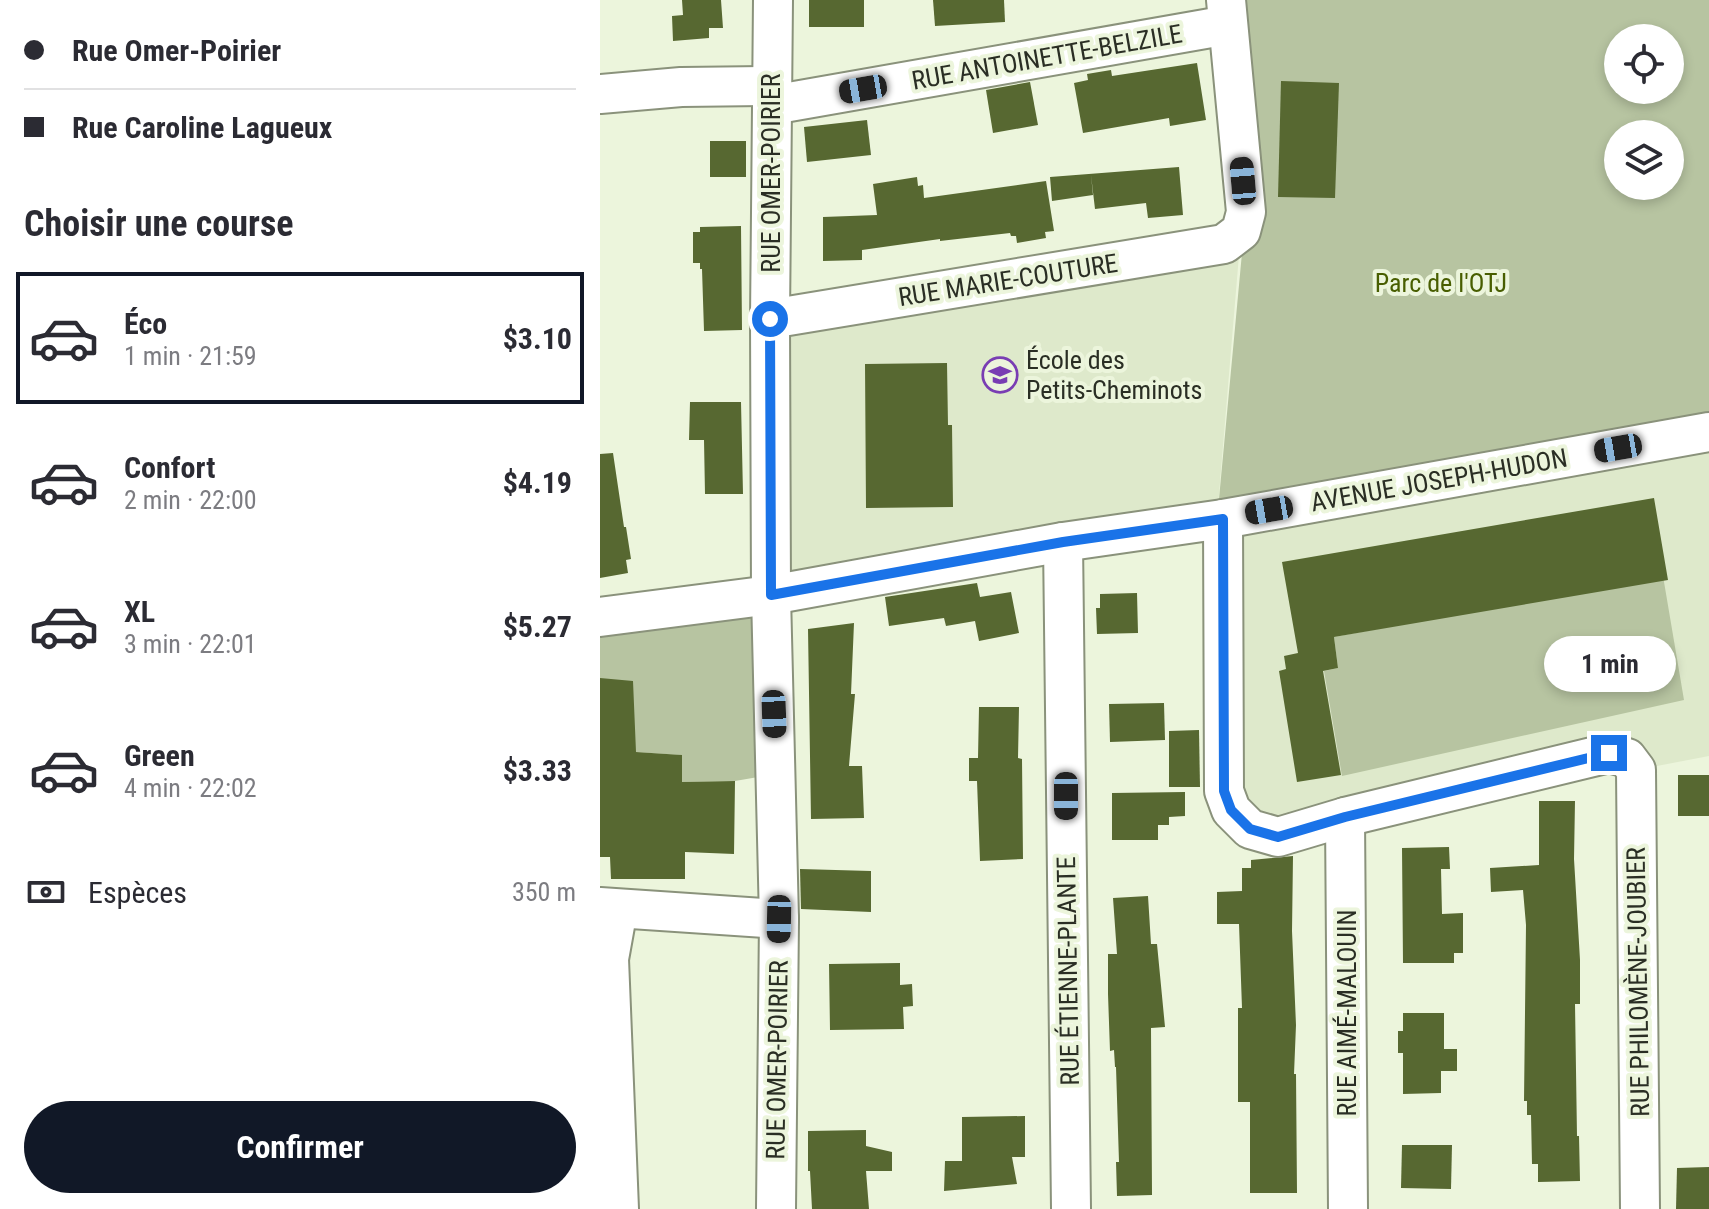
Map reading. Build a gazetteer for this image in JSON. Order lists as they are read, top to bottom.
{
  "streets": {
    "street": [
      "RUE ANTOINETTE-BELZILE",
      "RUE OMER-POIRIER",
      "RUE MARIE-COUTURE",
      "AVENUE JOSEPH-HUDON",
      "RUE ÉTIENNE-PLANTE",
      "RUE PHILOMÈNE-JOUBIER",
      "RUE AIMÉ-MALOUIN"
    ]
  },
  "crossings": [
    ["RUE ANTOINETTE-BELZILE", "RUE OMER-POIRIER"],
    ["RUE ANTOINETTE-BELZILE", "RUE MARIE-COUTURE"],
    ["RUE OMER-POIRIER", "RUE MARIE-COUTURE"],
    ["RUE OMER-POIRIER", "AVENUE JOSEPH-HUDON"],
    ["AVENUE JOSEPH-HUDON", "RUE ÉTIENNE-PLANTE"],
    ["RUE PHILOMÈNE-JOUBIER", "RUE AIMÉ-MALOUIN"]
  ],
  "parks": ["Parc de l'OTJ"],
  "places": {
    "school or university": ["École des Petits-Cheminots"]
  },
  "page": {
    "banner": ["Rue Omer-Poirier", "Rue Caroline Lagueux"],
    "heading": "Choisir une course",
    "list": [
      {
        "name": "Éco",
        "note": "1 min · 21:59",
        "value": "$3.10"
      },
      {
        "name": "Confort",
        "note": "2 min · 22:00",
        "value": "$4.19"
      },
      {
        "name": "XL",
        "note": "3 min · 22:01",
        "value": "$5.27"
      },
      {
        "name": "Green",
        "note": "4 min · 22:02",
        "value": "$3.33"
      }
    ],
    "bubble": "1 min",
    "pay": ["Espèces", "350 m"],
    "buttons": "Confirmer"
  }
}
